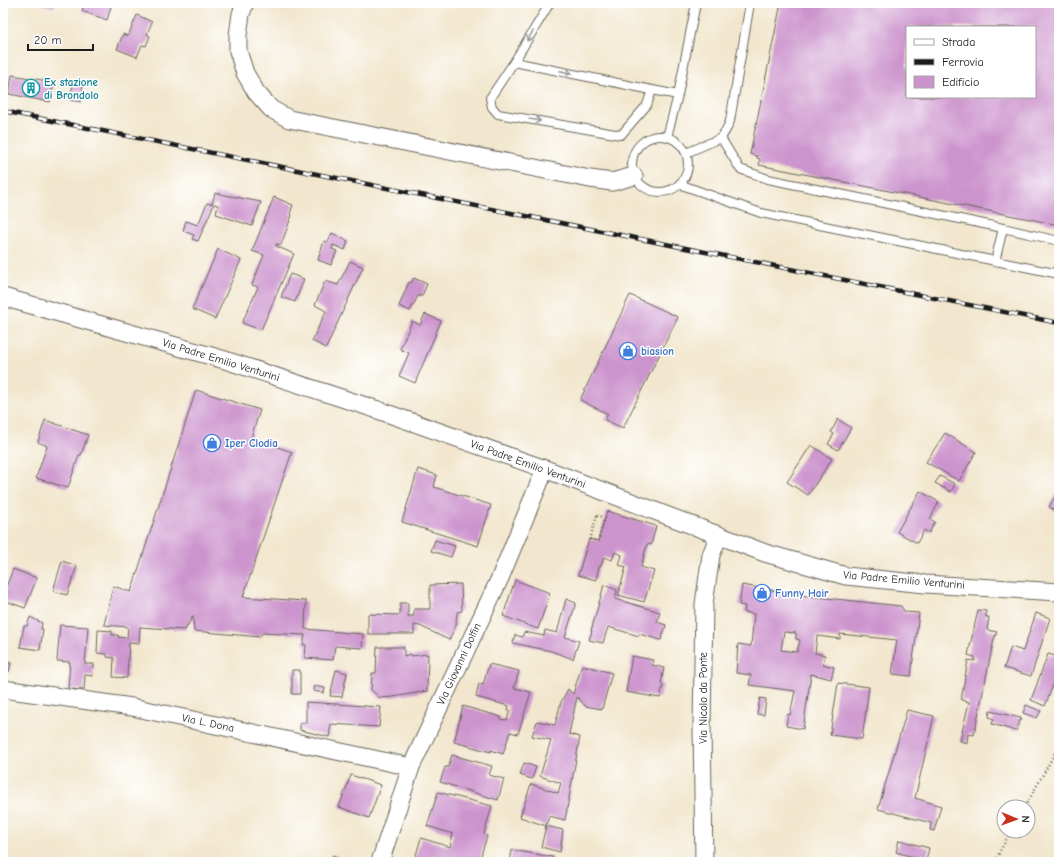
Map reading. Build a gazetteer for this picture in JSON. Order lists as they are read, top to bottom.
{
  "streets": {
    "street": [
      "Via Padre Emilio Venturini",
      "Via Giovanni Dolfin",
      "Via Nicolo da Ponte",
      "Via L. Dona"
    ]
  },
  "crossings": [
    ["Via Padre Emilio Venturini", "Via Giovanni Dolfin"],
    ["Via Padre Emilio Venturini", "Via Nicolo da Ponte"],
    ["Via Giovanni Dolfin", "Via L. Dona"]
  ],
  "places": {
    "building": ["Ex stazione di Brondolo"],
    "shop": ["biasion", "Iper Clodia", "Funny Hair"]
  },
  "legend": ["Strada", "Ferrovia", "Edificio"],
  "scale_bar": "20 m",
  "north": "right"
}
